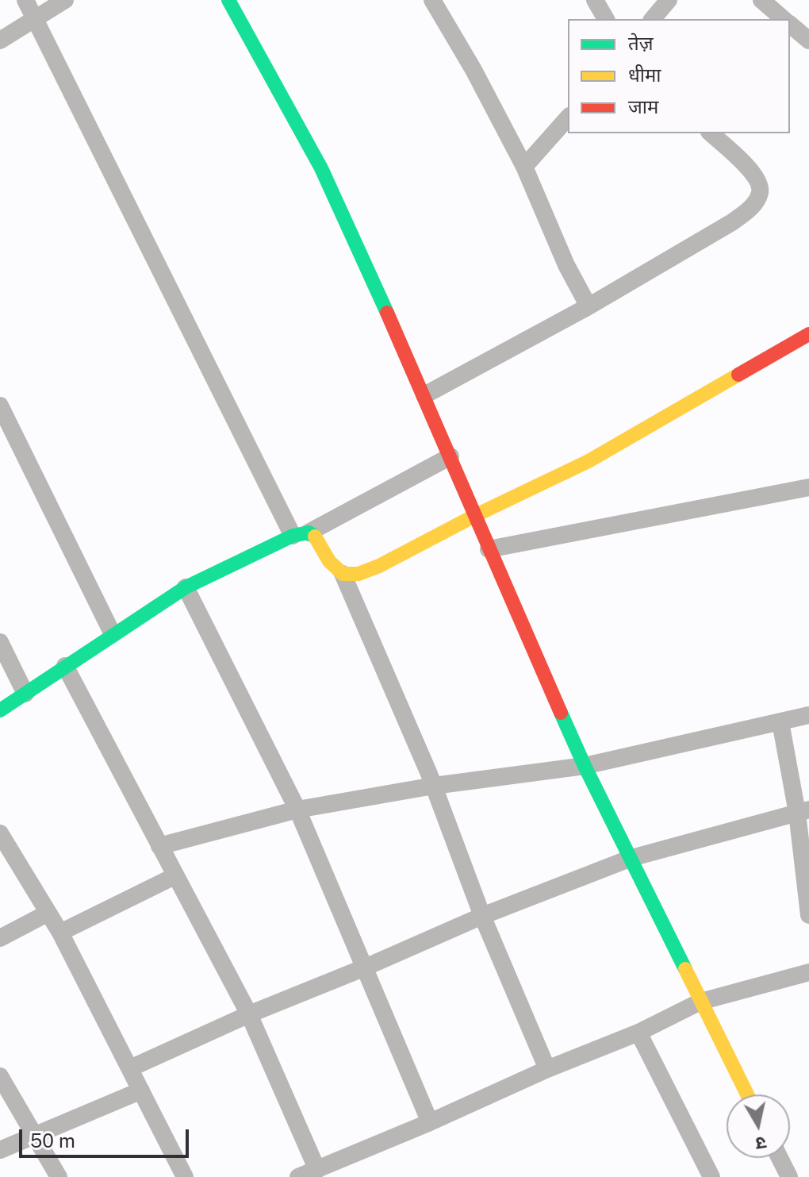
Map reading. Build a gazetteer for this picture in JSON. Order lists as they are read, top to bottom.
{
  "legend": ["तेज़", "धीमा", "जाम"],
  "scale_bar": "50 m",
  "north": "bottom"
}
